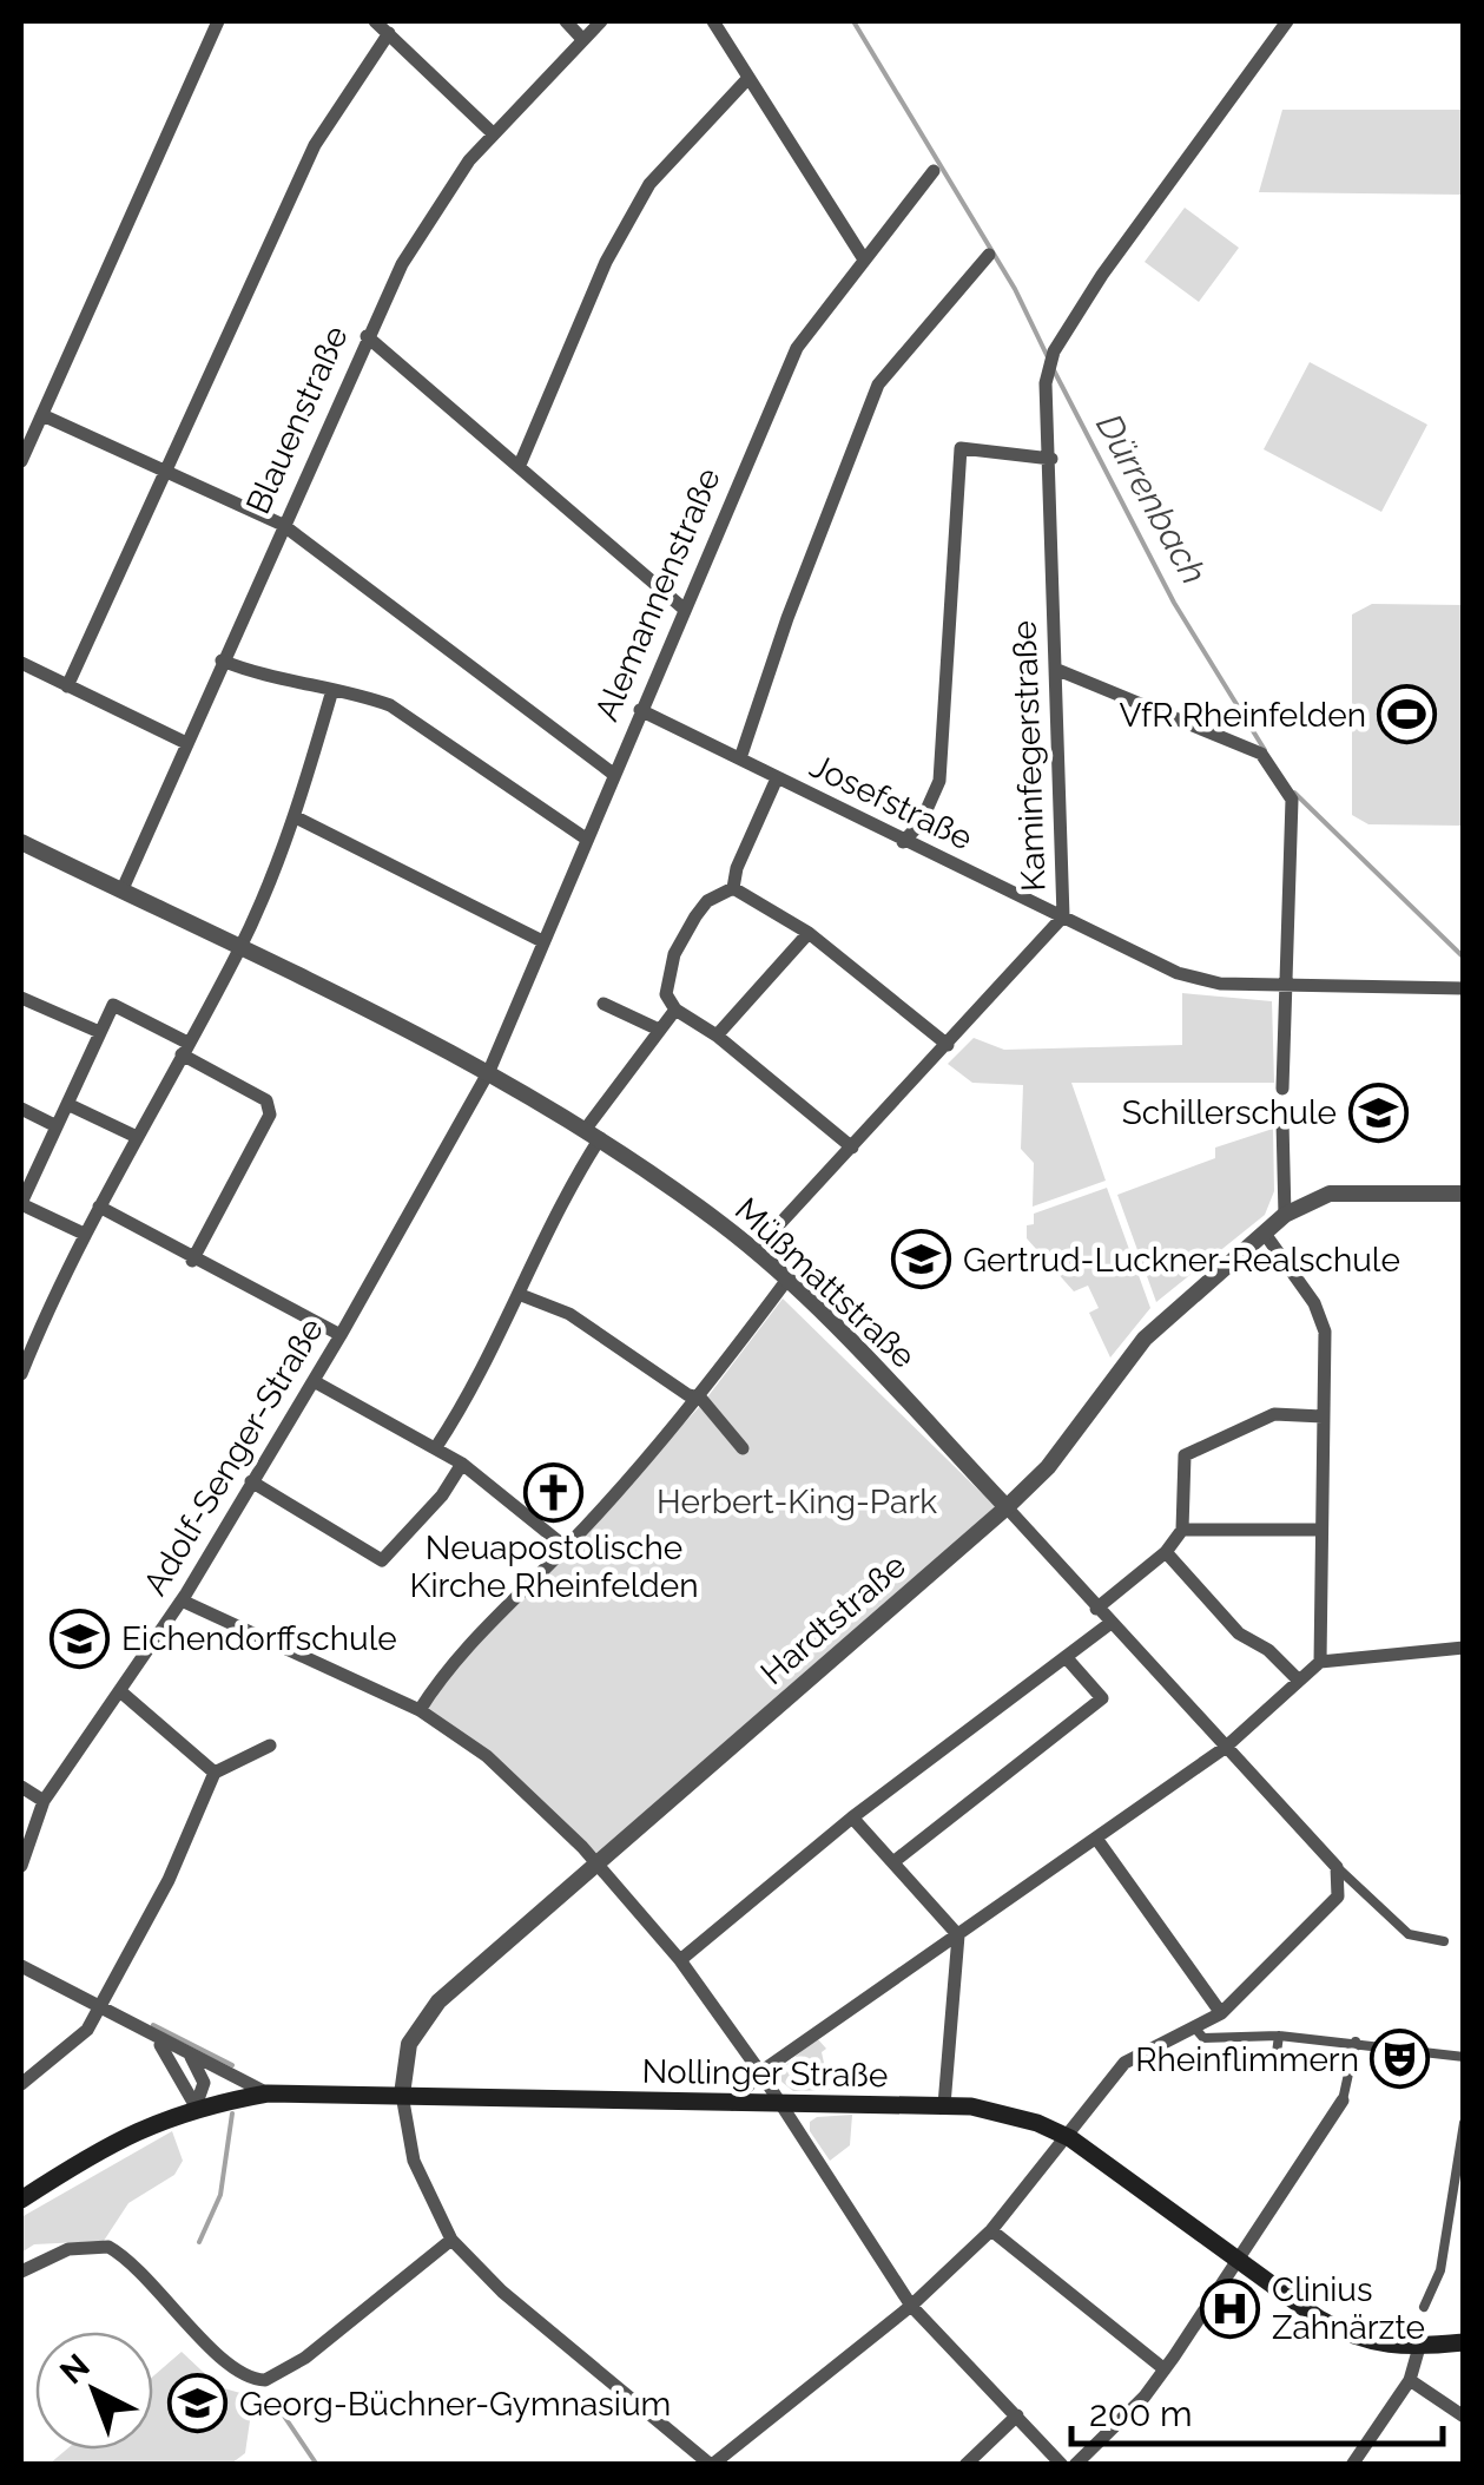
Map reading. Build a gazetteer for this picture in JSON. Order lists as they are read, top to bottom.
{
  "streets": {
    "main road": ["Nollinger Straße"],
    "street": [
      "Blauenstraße",
      "Alemannenstraße",
      "Kaminfegerstraße",
      "Josefstraße",
      "Müßmattstraße",
      "Adolf-Senger-Straße",
      "Hardtstraße"
    ]
  },
  "crossings": [
    ["Blauenstraße", "Müßmattstraße"],
    ["Alemannenstraße", "Josefstraße"],
    ["Alemannenstraße", "Müßmattstraße"],
    ["Alemannenstraße", "Adolf-Senger-Straße"],
    ["Kaminfegerstraße", "Josefstraße"],
    ["Kaminfegerstraße", "Müßmattstraße"],
    ["Müßmattstraße", "Adolf-Senger-Straße"],
    ["Müßmattstraße", "Hardtstraße"],
    ["Hardtstraße", "Nollinger Straße"]
  ],
  "water": ["Dürrenbach"],
  "parks": ["Herbert-King-Park"],
  "places": {
    "sports": ["VfR Rheinfelden"],
    "school or university": [
      "Schillerschule",
      "Gertrud-Luckner-Realschule",
      "Eichendorffschule",
      "Georg-Büchner-Gymnasium"
    ],
    "church": ["Neuapostolische Kirche Rheinfelden"],
    "theatre": ["Rheinflimmern"],
    "hospital": ["Clinius Zahnärzte"]
  },
  "scale_bar": "200 m",
  "north": "top left"
}
